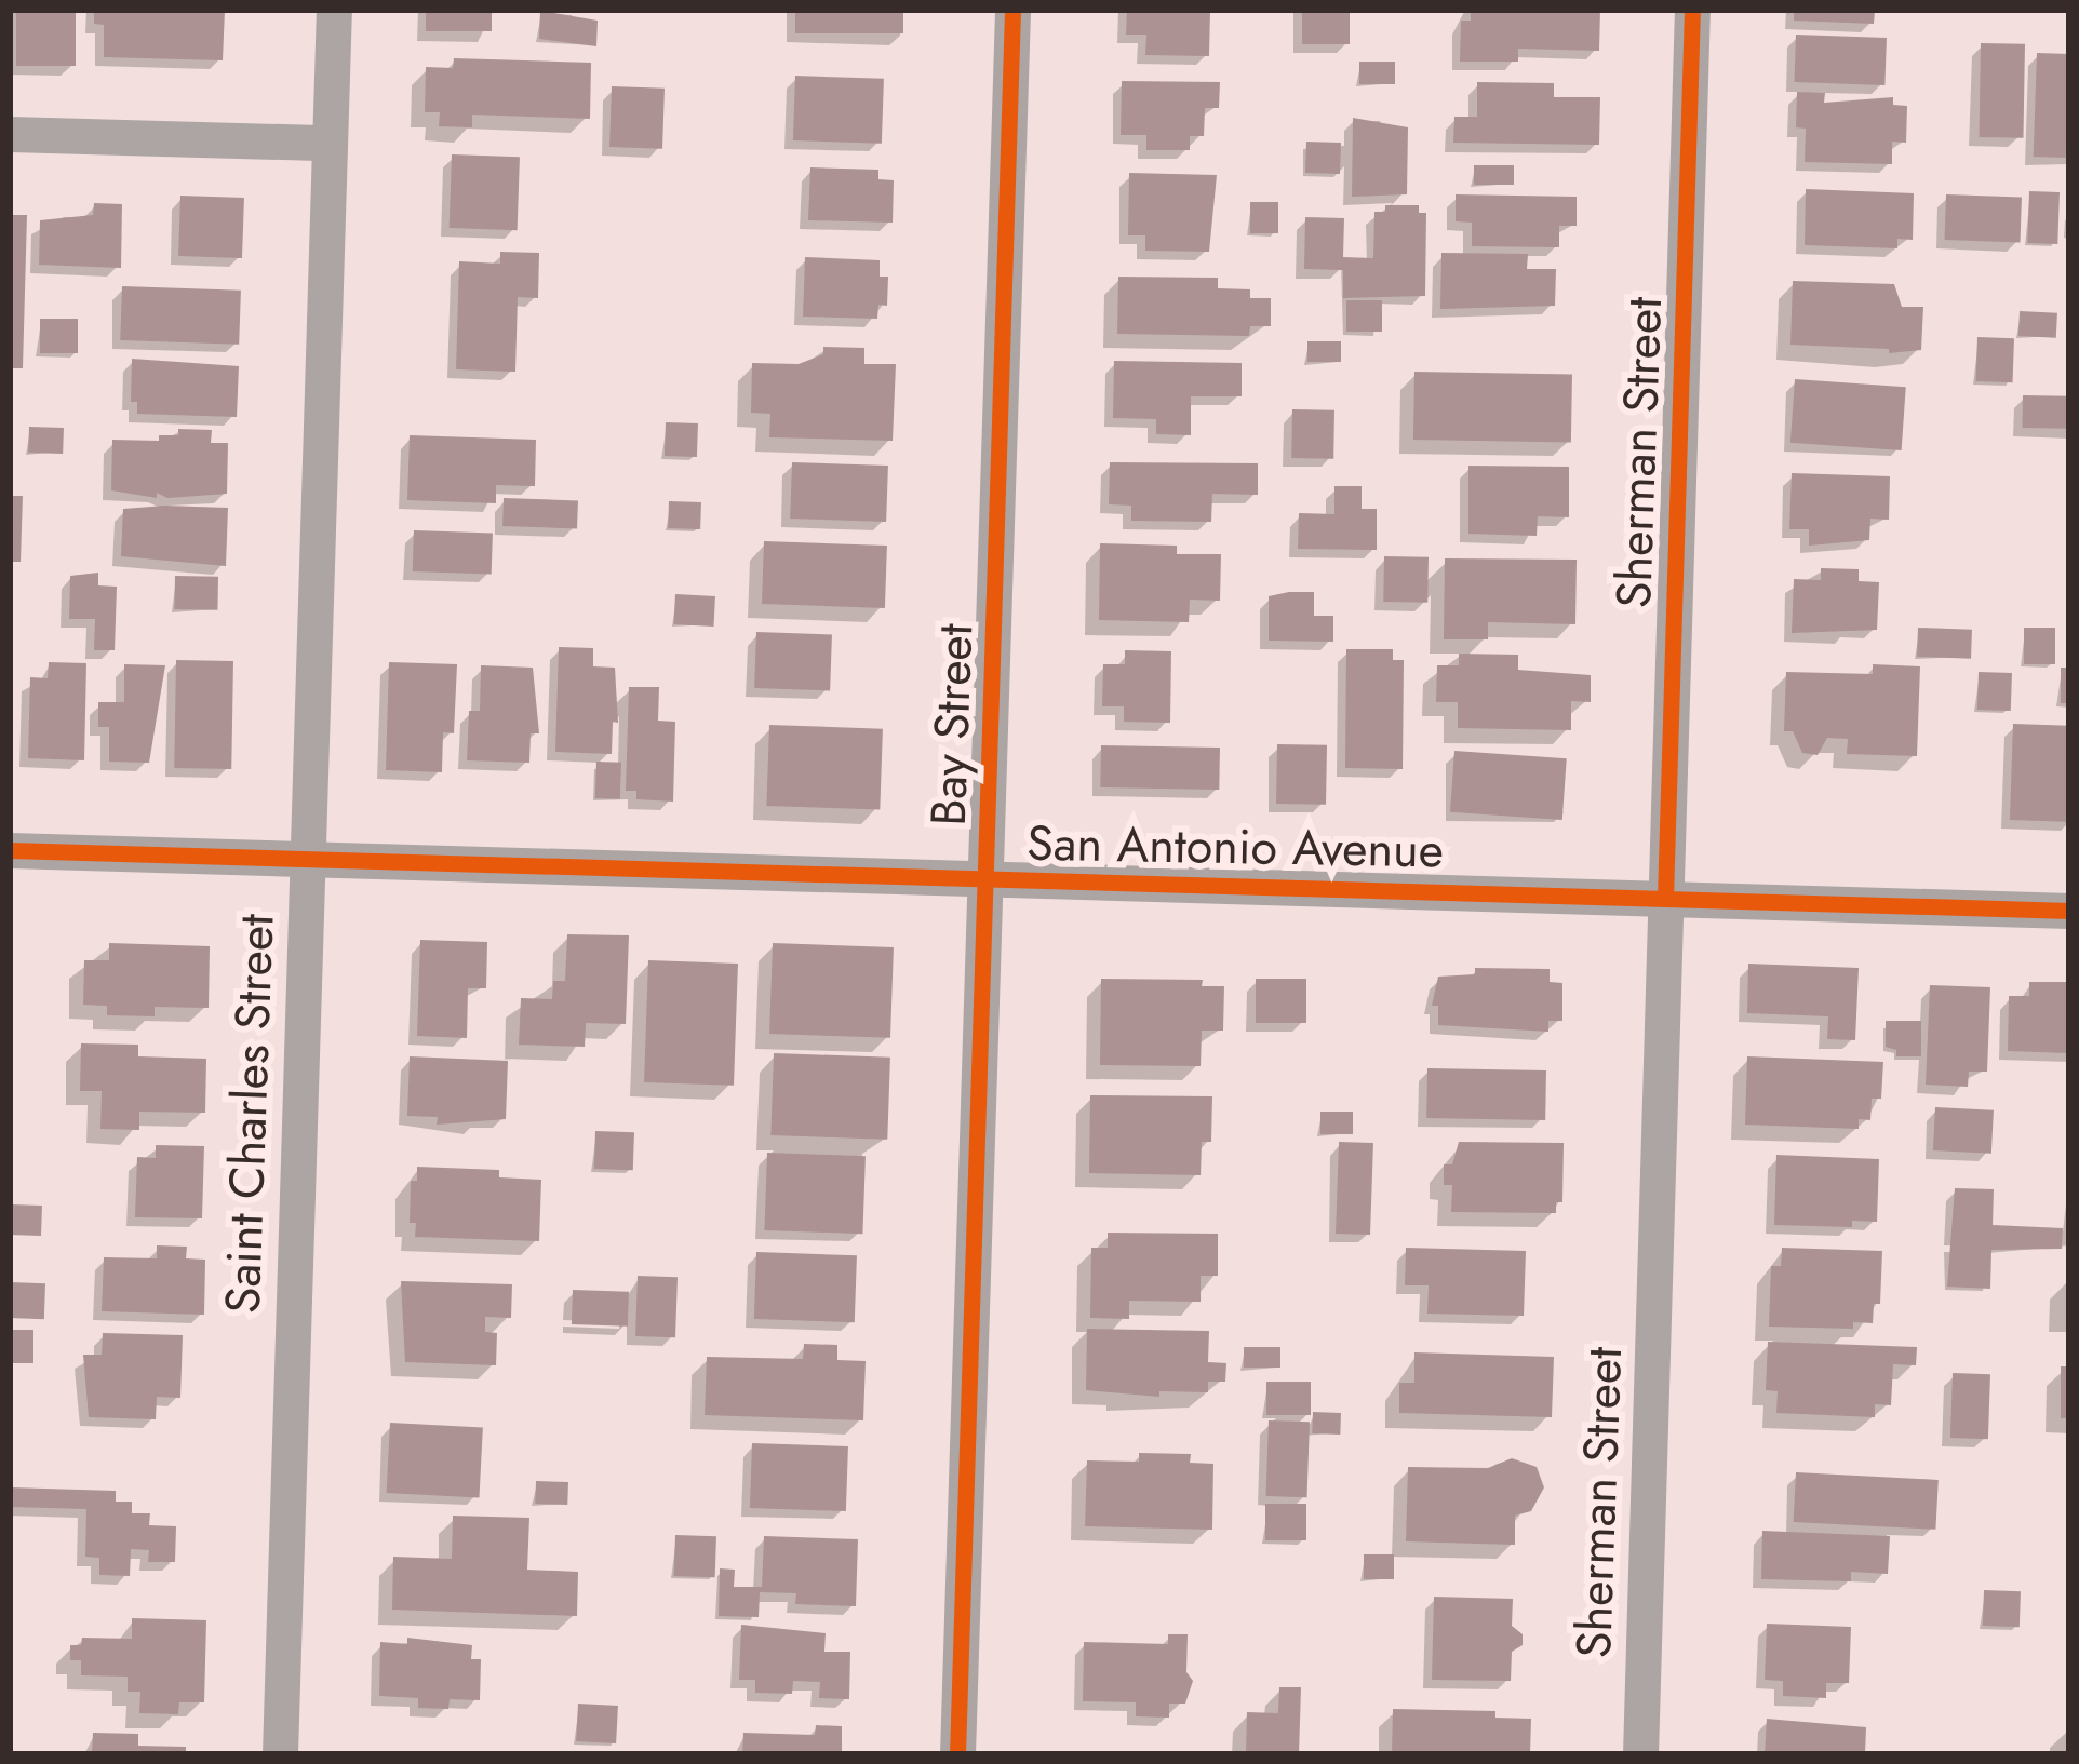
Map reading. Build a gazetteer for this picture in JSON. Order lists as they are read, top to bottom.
{
  "streets": {
    "street": [
      "Sherman Street",
      "Bay Street",
      "San Antonio Avenue",
      "Saint Charles Street"
    ]
  },
  "crossings": [
    ["Sherman Street", "San Antonio Avenue"],
    ["Bay Street", "San Antonio Avenue"],
    ["San Antonio Avenue", "Saint Charles Street"]
  ]
}
